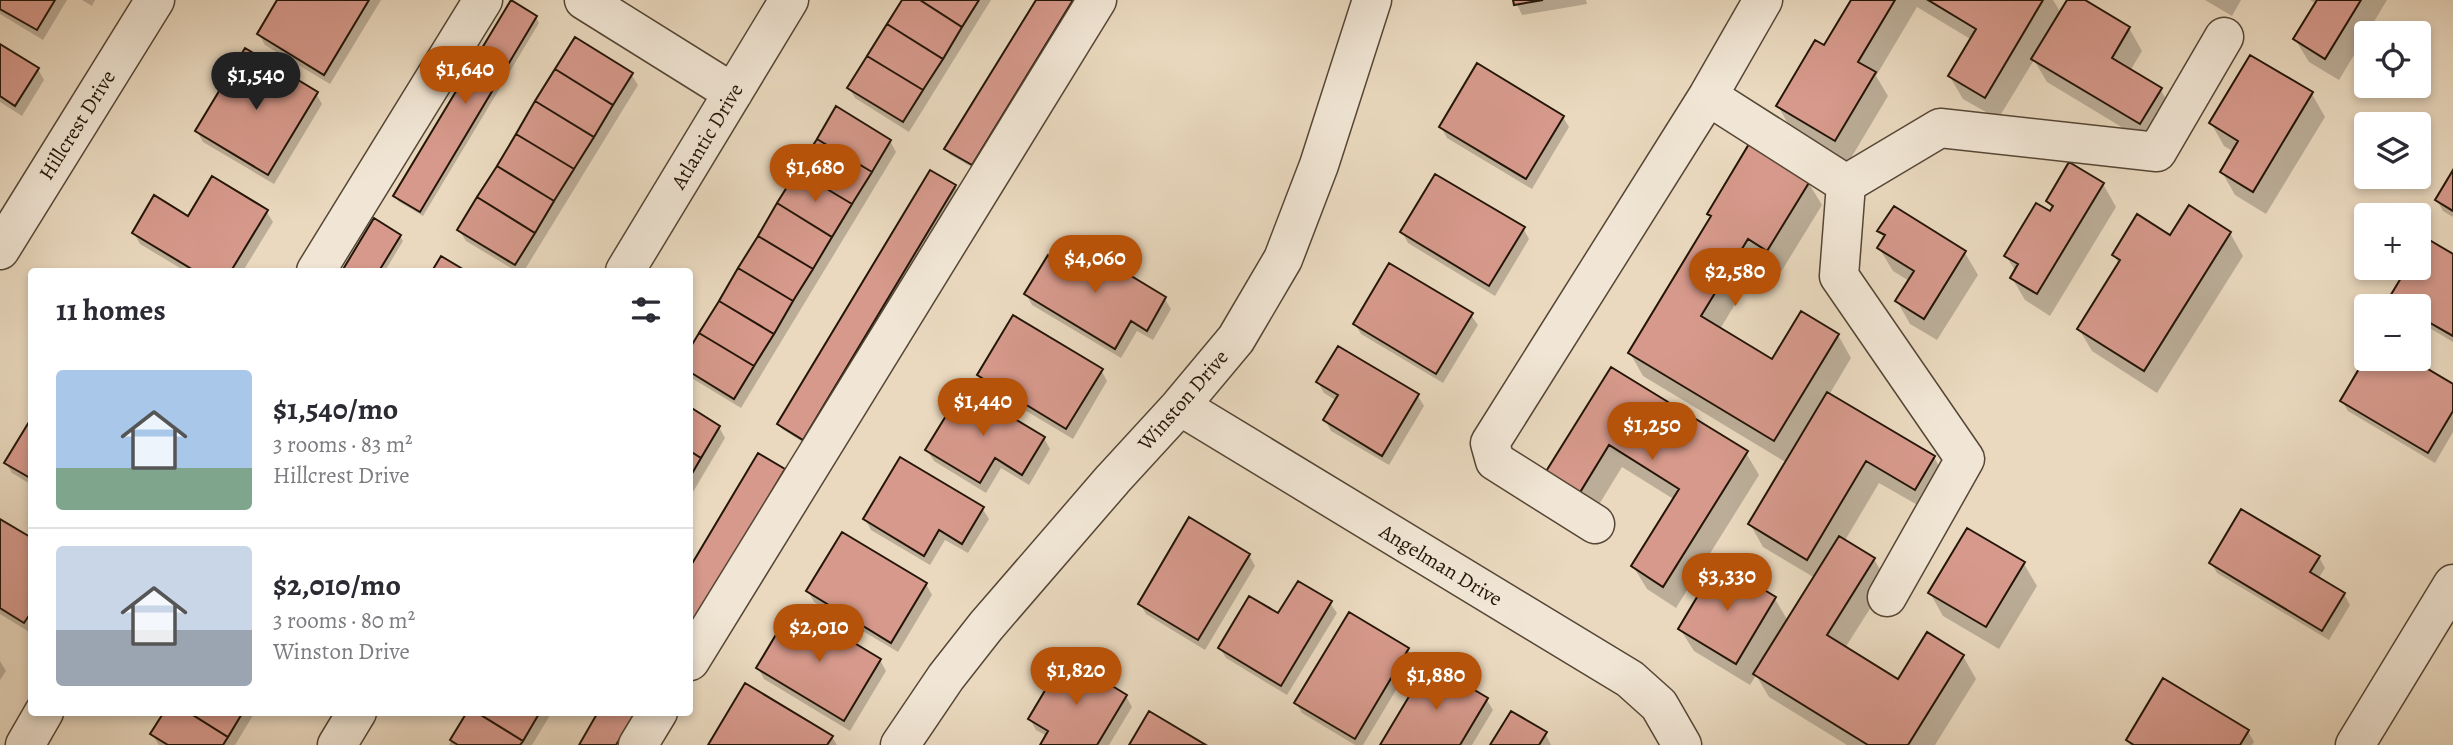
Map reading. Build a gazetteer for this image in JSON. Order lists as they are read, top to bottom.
{
  "streets": {
    "street": [
      "Hillcrest Drive",
      "Atlantic Drive",
      "Winston Drive",
      "Angelman Drive"
    ]
  },
  "crossings": [
    ["Winston Drive", "Angelman Drive"]
  ],
  "page": {
    "map_buttons": ["+", "−"],
    "price": [
      "$1,640",
      "$1,540",
      "$1,680",
      "$4,060",
      "$2,580",
      "$1,440",
      "$1,250",
      "$3,330",
      "$2,010",
      "$1,820",
      "$1,880"
    ],
    "heading": "11 homes",
    "list": [
      {
        "name": "$1,540/mo",
        "note": "3 rooms · 83 m² · Hillcrest Drive"
      },
      {
        "name": "$2,010/mo",
        "note": "3 rooms · 80 m² · Winston Drive"
      }
    ]
  }
}
